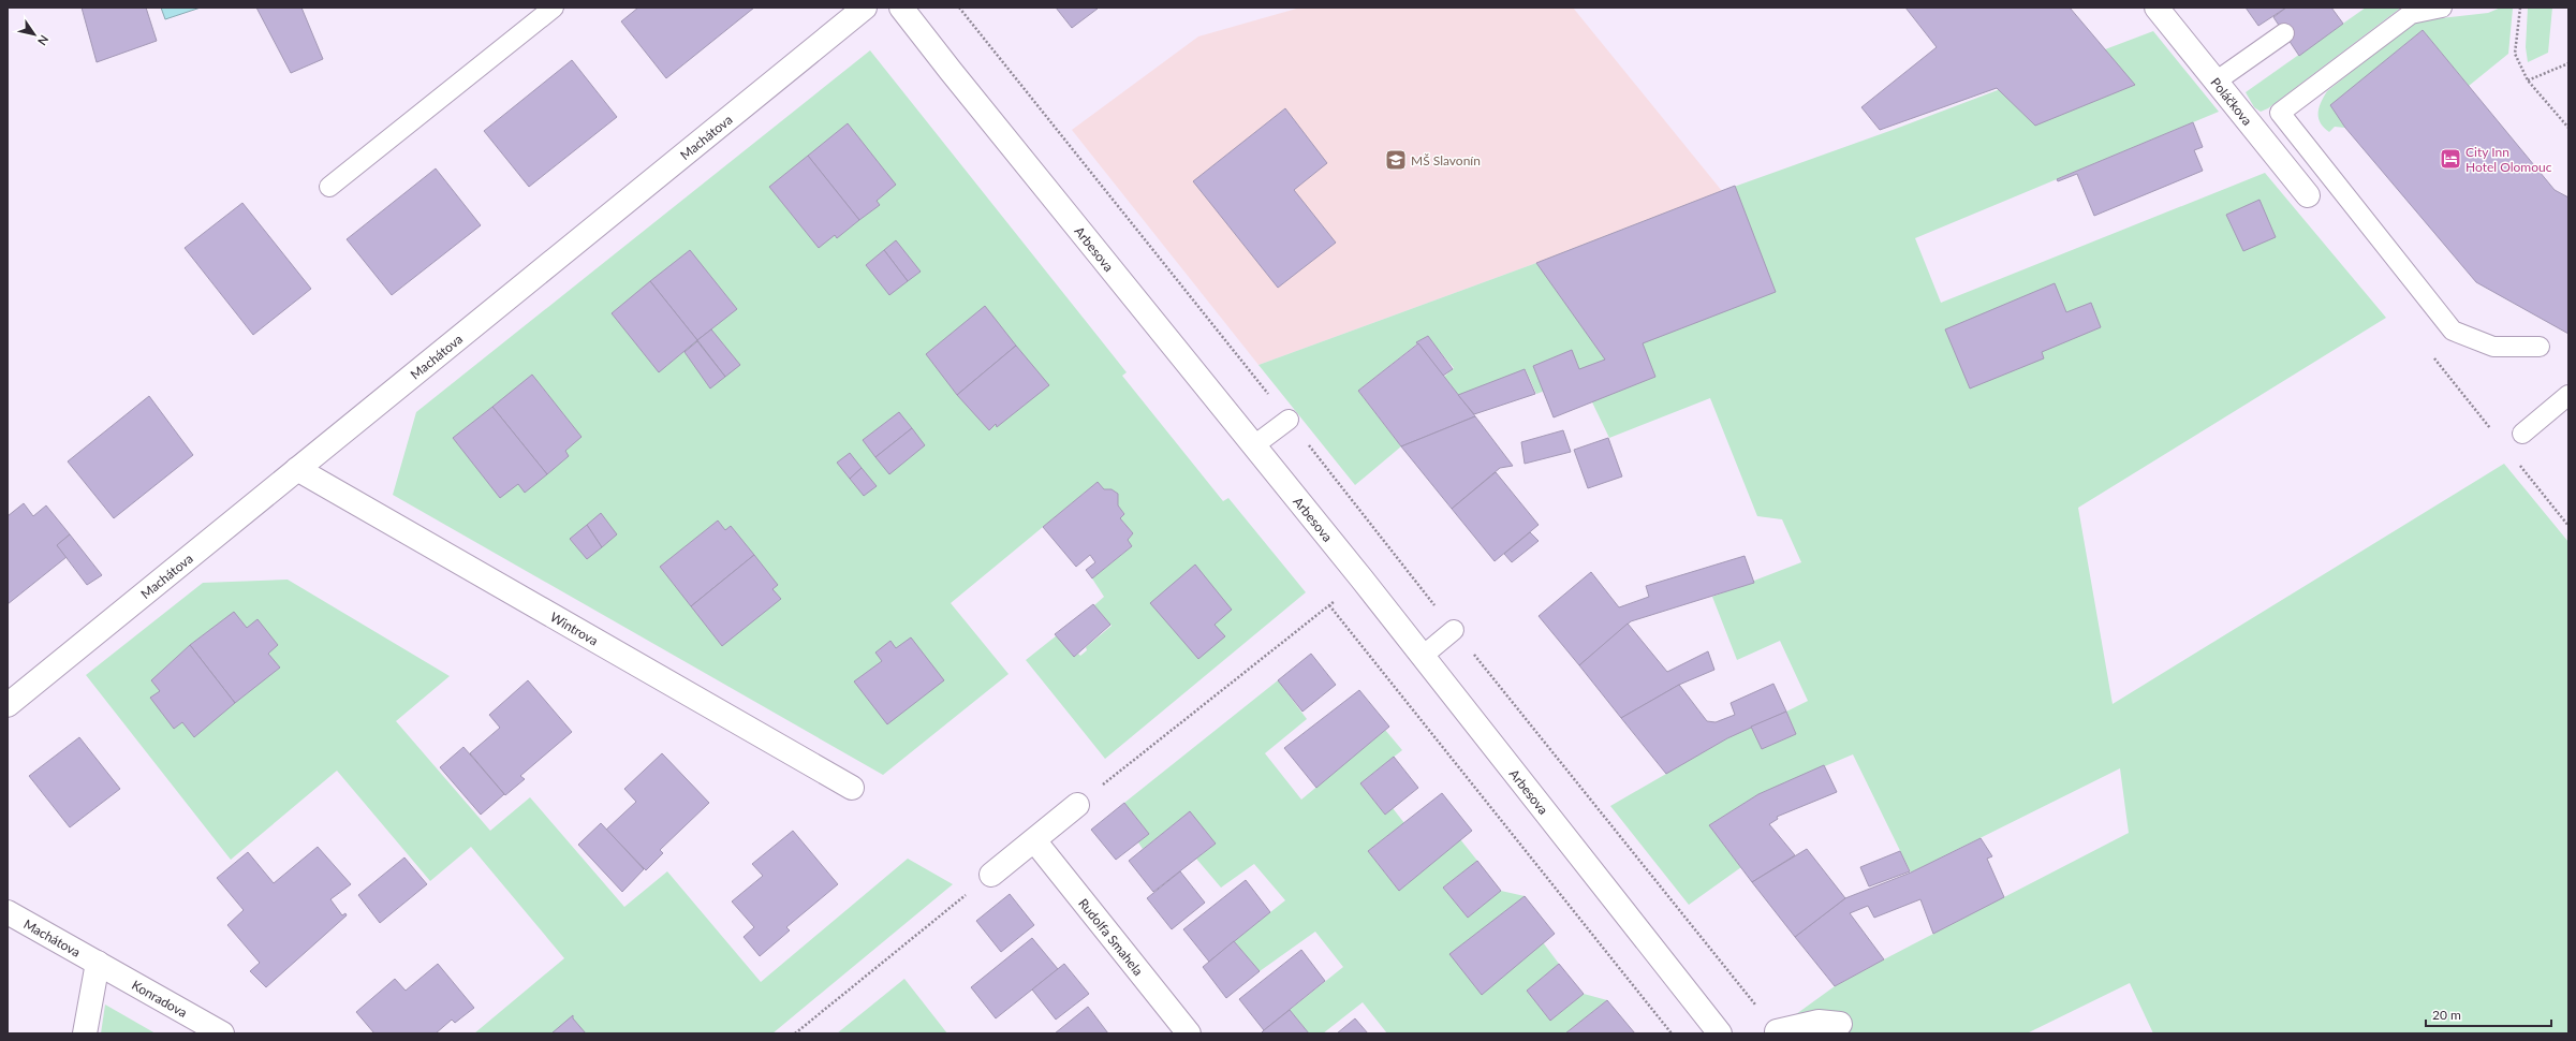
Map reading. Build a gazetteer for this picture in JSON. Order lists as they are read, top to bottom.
{
  "streets": {
    "street": [
      "Poláčkova",
      "Machátova",
      "Arbesova",
      "Wintrova",
      "Rudolfa Smahela",
      "Konradova"
    ]
  },
  "crossings": [
    ["Machátova", "Wintrova"],
    ["Machátova", "Konradova"]
  ],
  "places": {
    "hotel": ["City Inn Hotel Olomouc"],
    "school or university": ["MŠ Slavonín"]
  },
  "scale_bar": "20 m",
  "north": "bottom right"
}
